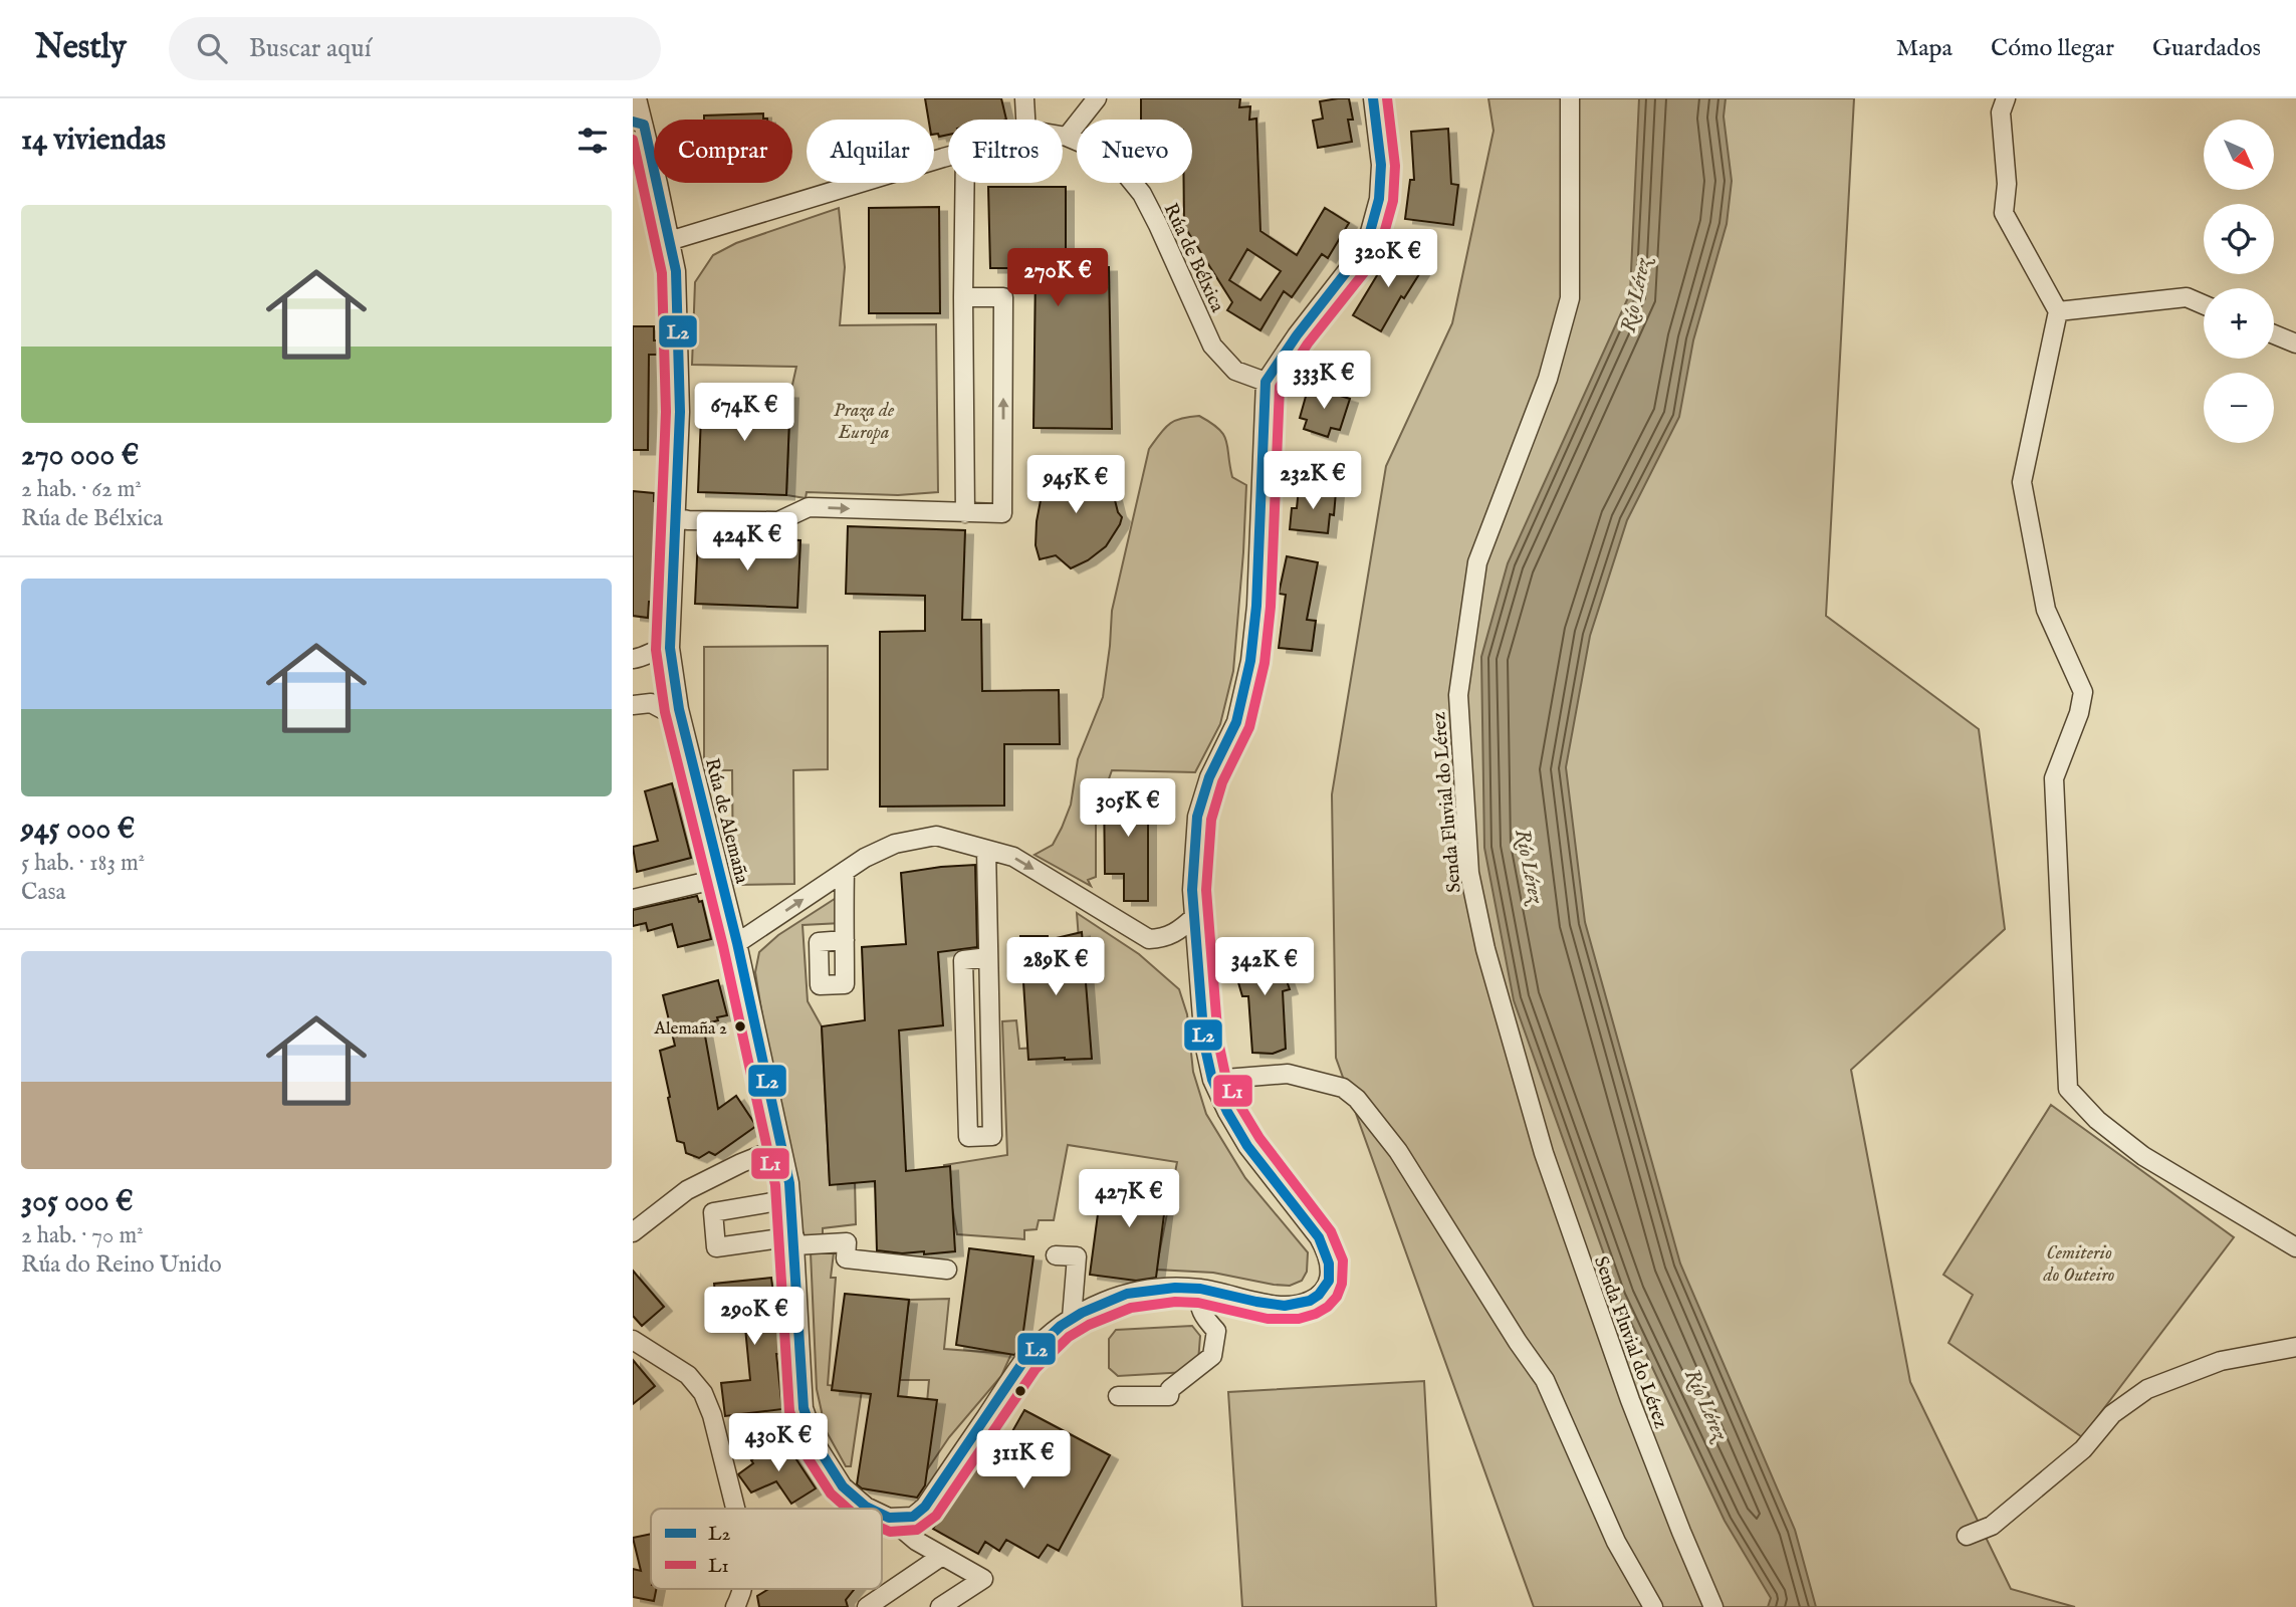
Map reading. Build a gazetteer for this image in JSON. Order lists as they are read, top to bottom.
{
  "streets": {
    "street": ["Rúa de Bélxica", "Senda Fluvial do Lérez", "Rúa de Alemaña"]
  },
  "crossings": [
    ["Rúa de Bélxica", "Rúa de Alemaña"]
  ],
  "water": ["Río Lérez"],
  "parks": ["Praza de Europa", "Cemiterio do Outeiro"],
  "places": ["Alemaña 2"],
  "lines": ["transit line L2", "transit line L1"],
  "legend": ["L2", "L1"],
  "north": "bottom right",
  "page": {
    "header": "Nestly",
    "search": "Buscar aquí",
    "nav": ["Mapa", "Cómo llegar", "Guardados"],
    "heading": "14 viviendas",
    "map_buttons": ["+", "−"],
    "chip": [
      "Comprar",
      "Alquilar",
      "Filtros",
      "Nuevo"
    ],
    "list": [
      {
        "name": "270 000 €",
        "note": "2 hab. · 62 m² · Rúa de Bélxica"
      },
      {
        "name": "945 000 €",
        "note": "5 hab. · 183 m² · Casa"
      },
      {
        "name": "305 000 €",
        "note": "2 hab. · 70 m² · Rúa do Reino Unido"
      }
    ],
    "price": [
      "320K €",
      "270K €",
      "333K €",
      "674K €",
      "232K €",
      "945K €",
      "424K €",
      "305K €",
      "289K €",
      "342K €",
      "427K €",
      "290K €",
      "430K €",
      "311K €"
    ]
  }
}
